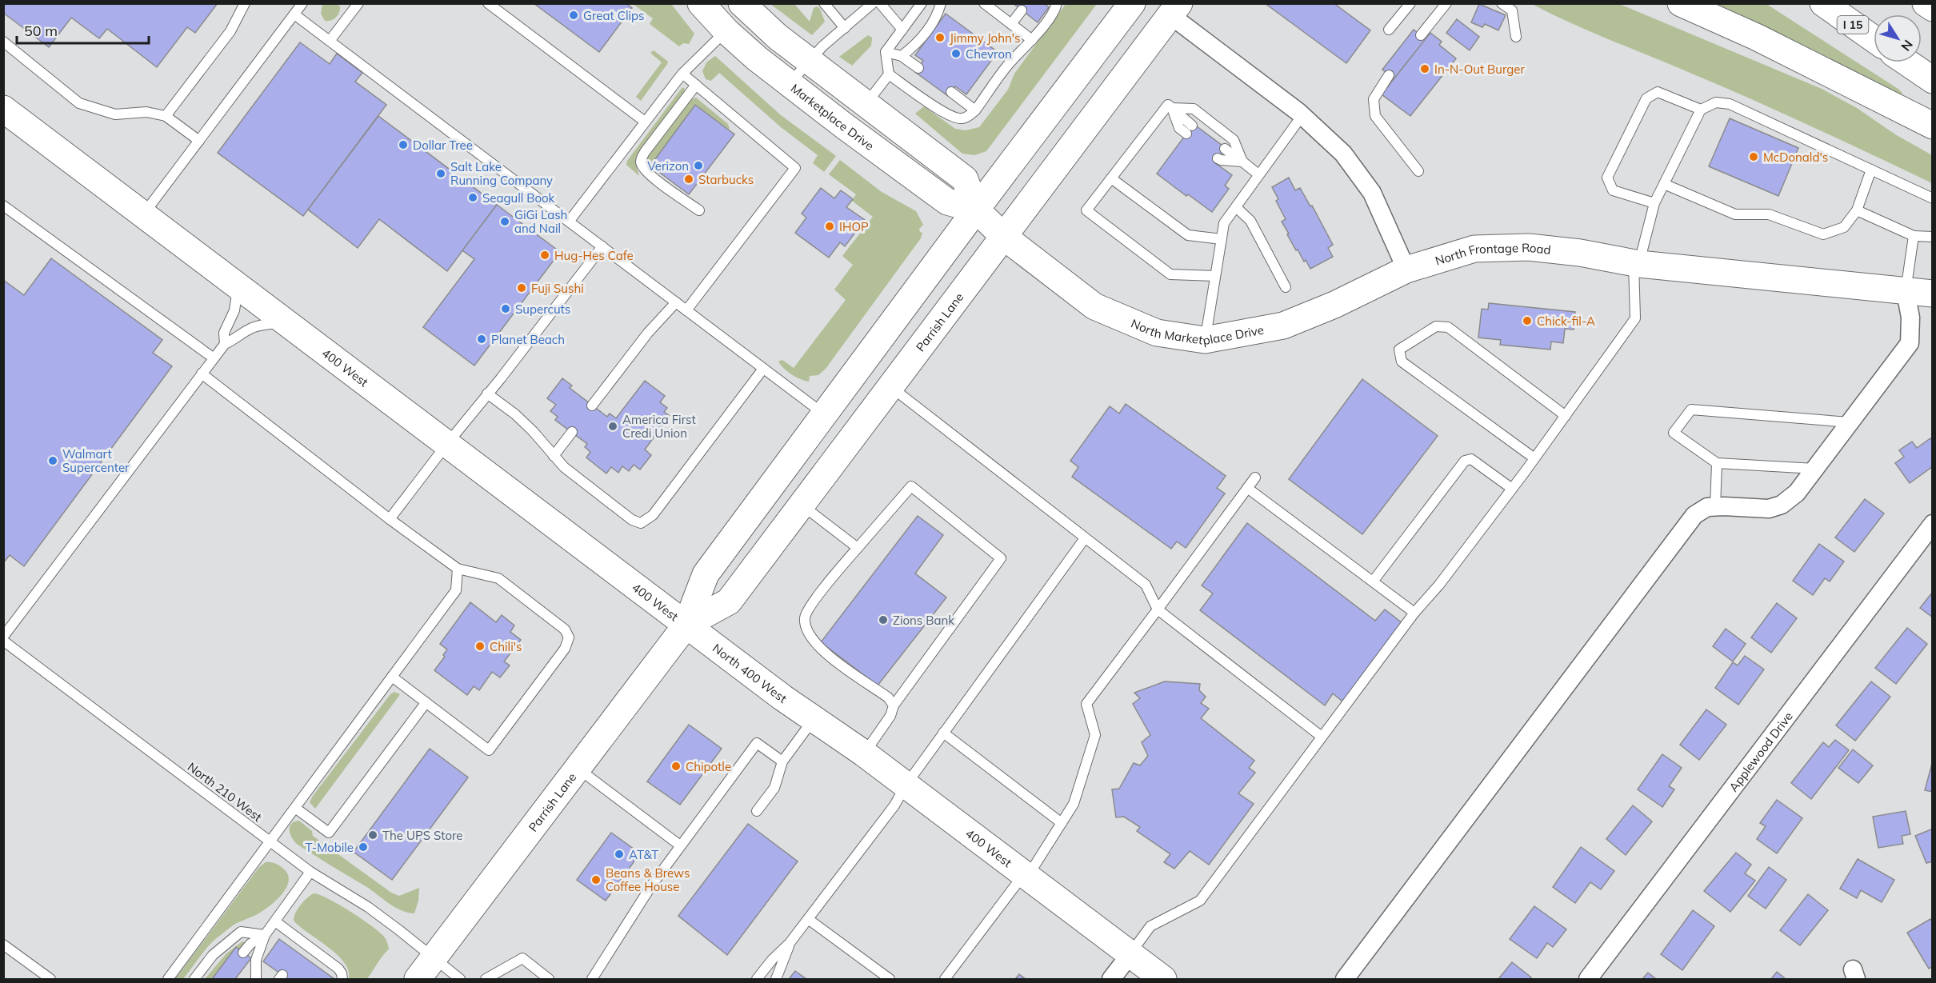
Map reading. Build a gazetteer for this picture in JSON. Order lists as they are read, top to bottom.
{
  "streets": {
    "main road": [
      "I 15",
      "Marketplace Drive",
      "North Frontage Road",
      "Parrish Lane",
      "North Marketplace Drive",
      "400 West",
      "North 400 West"
    ],
    "street": ["Applewood Drive"],
    "lane": ["North 210 West"]
  },
  "crossings": [
    ["Marketplace Drive", "Parrish Lane"],
    ["Marketplace Drive", "North Marketplace Drive"],
    ["North Frontage Road", "North Marketplace Drive"],
    ["Parrish Lane", "North Marketplace Drive"],
    ["Parrish Lane", "400 West"],
    ["Parrish Lane", "North 400 West"],
    ["Parrish Lane", "North 210 West"],
    ["400 West", "North 400 West"]
  ],
  "places": [
    "Great Clips",
    "Jimmy John's",
    "Chevron",
    "In-N-Out Burger",
    "Dollar Tree",
    "McDonald's",
    "Verizon",
    "Salt Lake Running Company",
    "Starbucks",
    "Seagull Book",
    "GiGi Lash and Nail",
    "IHOP",
    "Hug-Hes Cafe",
    "Fuji Sushi",
    "Supercuts",
    "Chick-fil-A",
    "Planet Beach",
    "America First Credi Union",
    "Walmart Supercenter",
    "Zions Bank",
    "Chili's",
    "Chipotle",
    "The UPS Store",
    "T-Mobile",
    "AT&T",
    "Beans & Brews Coffee House"
  ],
  "scale_bar": "50 m",
  "north": "bottom right"
}
